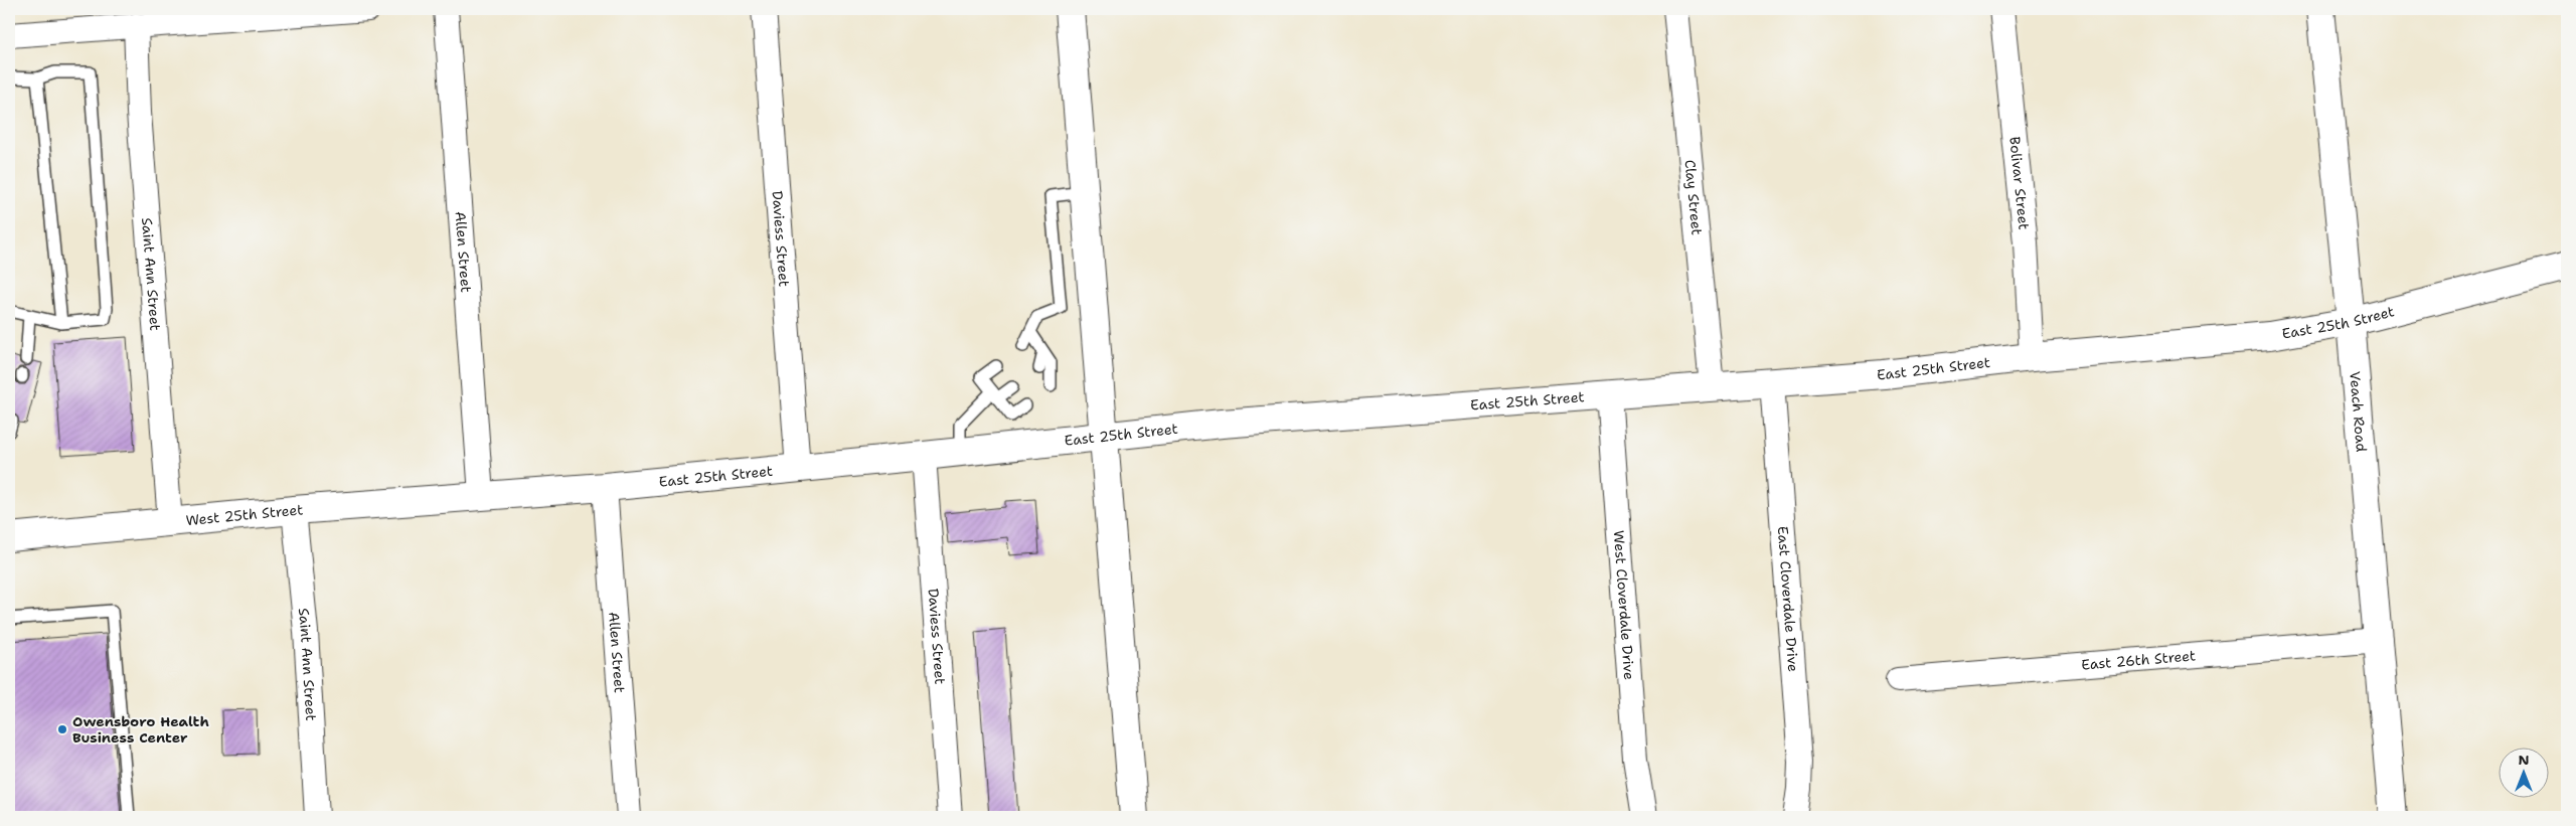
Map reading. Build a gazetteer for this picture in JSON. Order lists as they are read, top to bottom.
{
  "streets": {
    "street": [
      "Bolivar Street",
      "Clay Street",
      "Daviess Street",
      "Allen Street",
      "Saint Ann Street",
      "East 25th Street",
      "Veach Road",
      "West 25th Street",
      "East Cloverdale Drive",
      "West Cloverdale Drive",
      "East 26th Street"
    ]
  },
  "crossings": [
    ["Bolivar Street", "East 25th Street"],
    ["Clay Street", "East 25th Street"],
    ["Daviess Street", "East 25th Street"],
    ["Allen Street", "East 25th Street"],
    ["Allen Street", "West 25th Street"],
    ["Saint Ann Street", "West 25th Street"],
    ["East 25th Street", "Veach Road"],
    ["East 25th Street", "West 25th Street"],
    ["East 25th Street", "East Cloverdale Drive"],
    ["East 25th Street", "West Cloverdale Drive"],
    ["Veach Road", "East 26th Street"]
  ],
  "places": ["Owensboro Health Business Center"],
  "north": "top"
}
